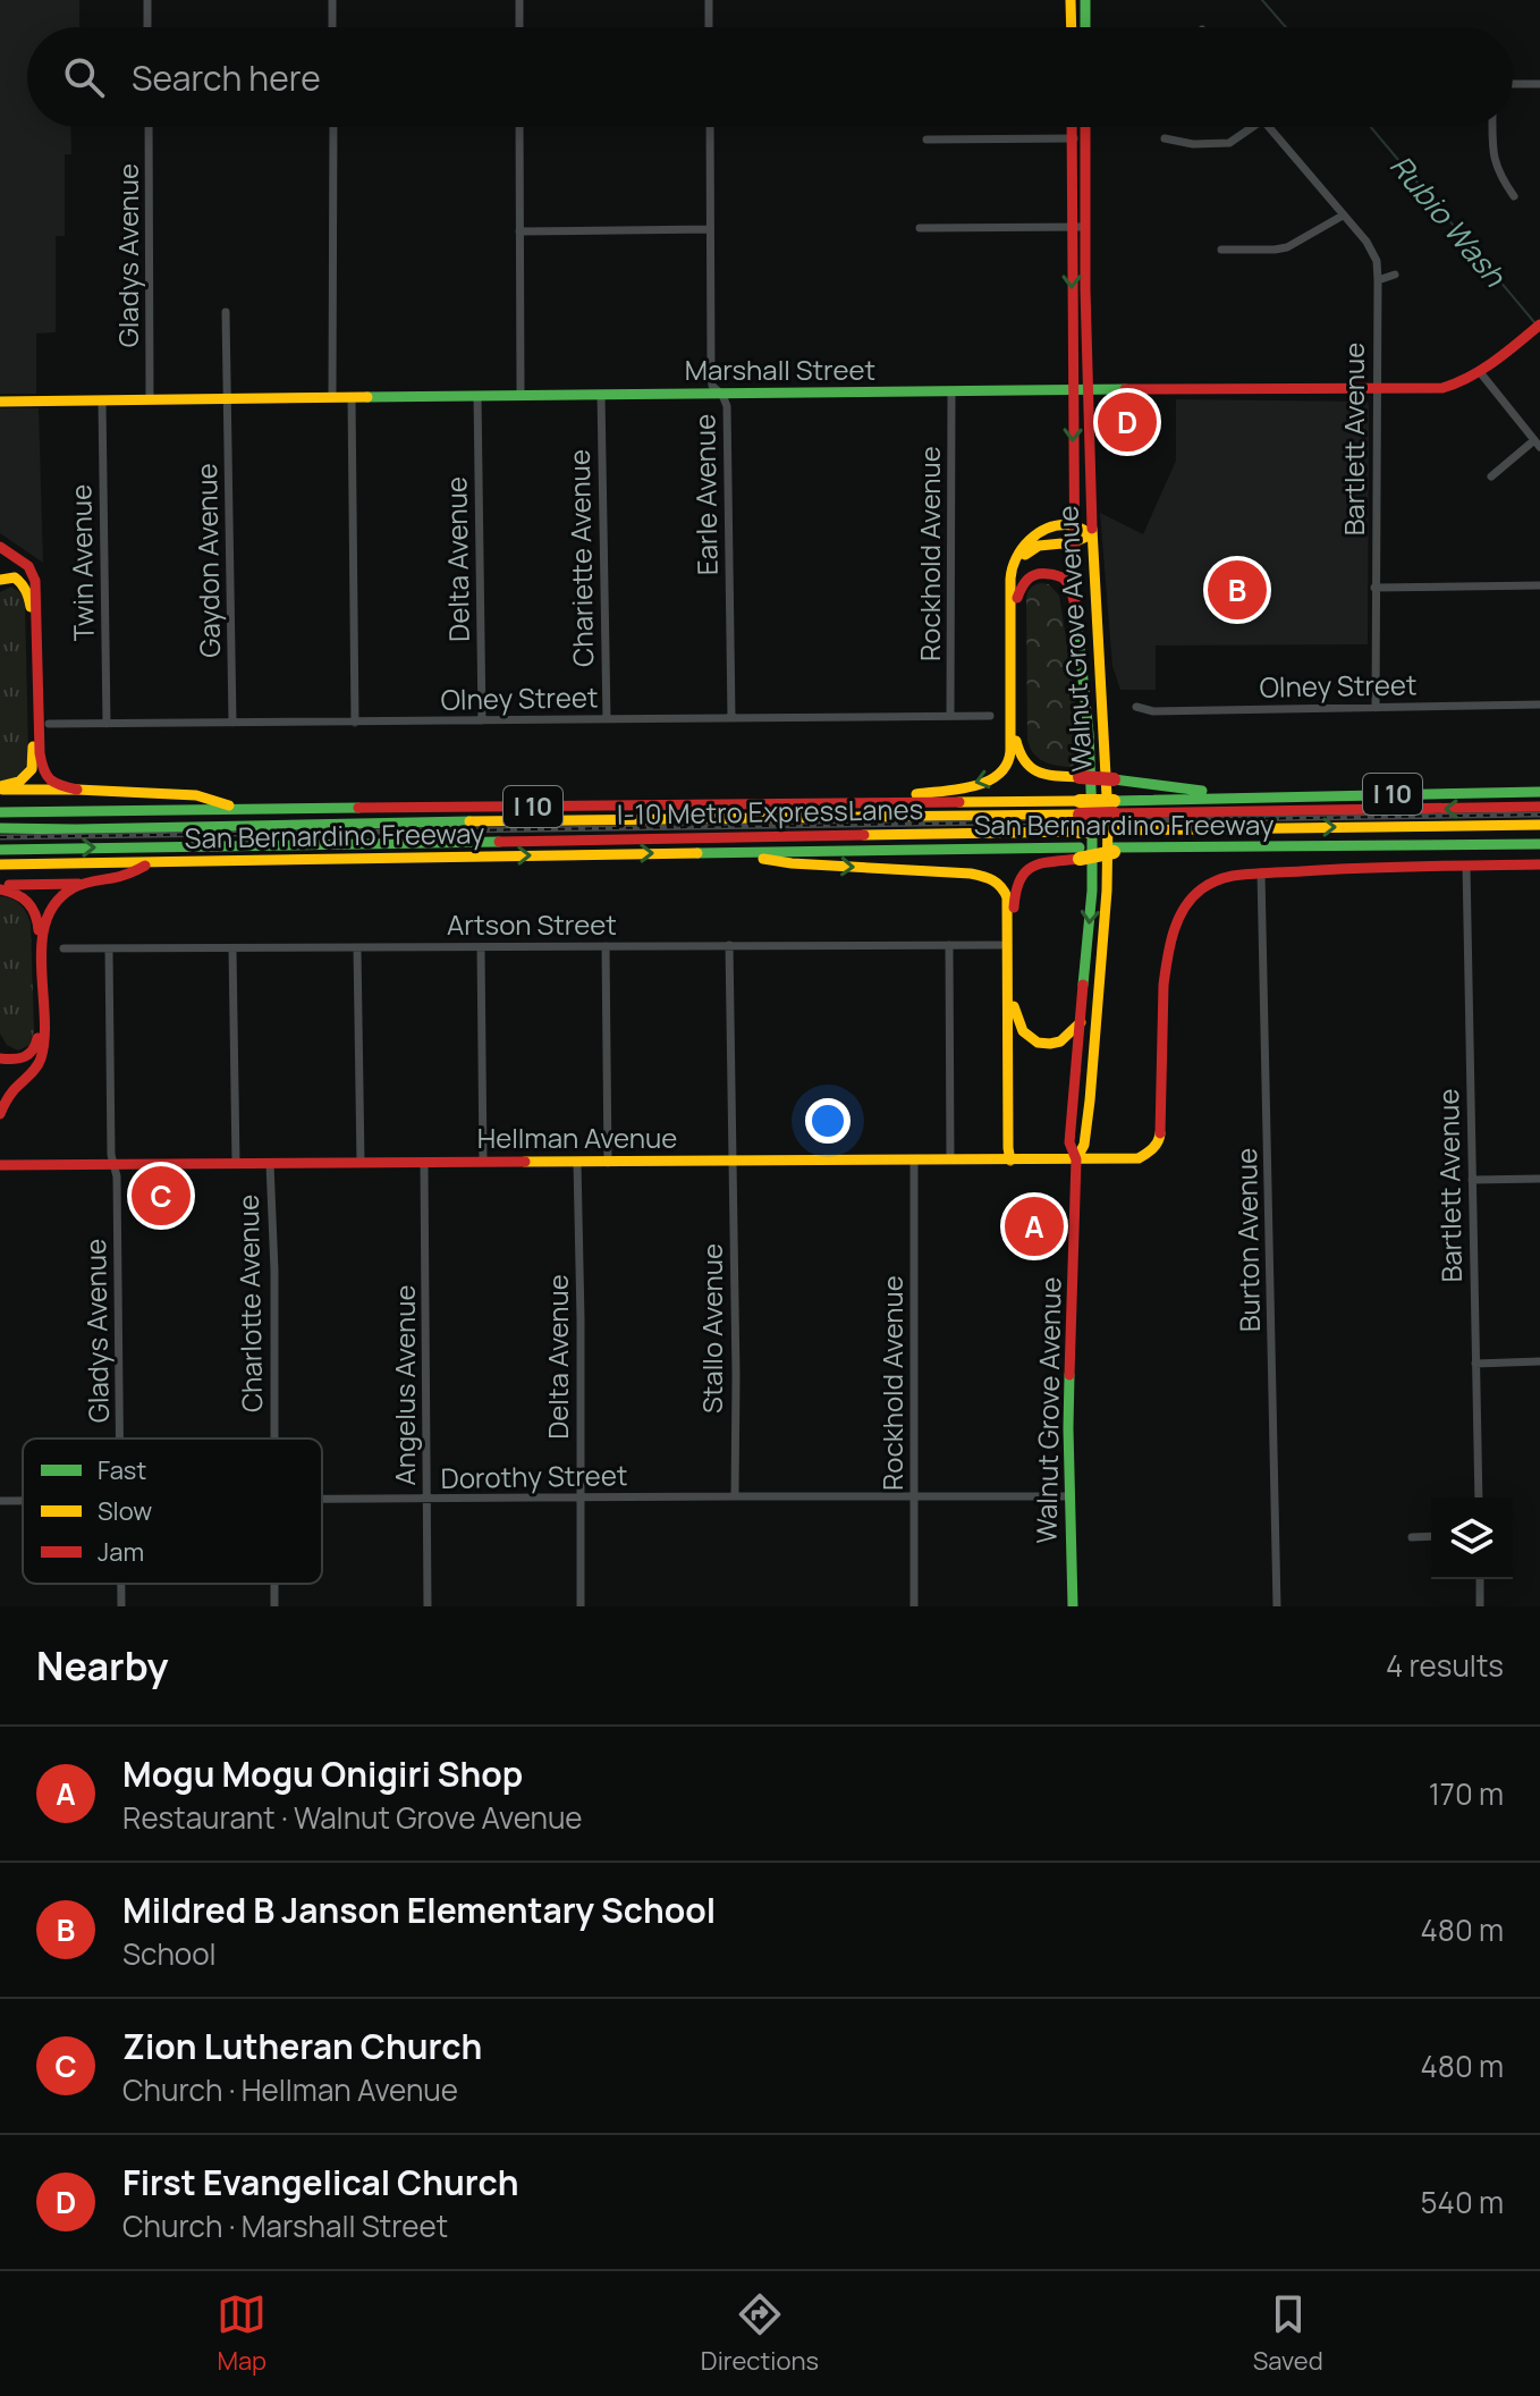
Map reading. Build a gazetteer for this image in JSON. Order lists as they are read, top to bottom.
{
  "streets": {
    "main road": [
      "Marshall Street",
      "Walnut Grove Avenue",
      "I 10",
      "I-10 Metro ExpressLanes",
      "San Bernardino Freeway",
      "Hellman Avenue"
    ],
    "street": [
      "Gladys Avenue",
      "Bartlett Avenue",
      "Earle Avenue",
      "Rockhold Avenue",
      "Chariette Avenue",
      "Delta Avenue",
      "Gaydon Avenue",
      "Twin Avenue",
      "Olney Street",
      "Artson Street",
      "Burton Avenue",
      "Charlotte Avenue",
      "Stallo Avenue",
      "Angelus Avenue",
      "Dorothy Street"
    ]
  },
  "crossings": [
    ["Gladys Avenue", "Marshall Street"],
    ["Gladys Avenue", "Hellman Avenue"],
    ["Marshall Street", "Bartlett Avenue"],
    ["Marshall Street", "Earle Avenue"],
    ["Marshall Street", "Rockhold Avenue"],
    ["Marshall Street", "Chariette Avenue"],
    ["Marshall Street", "Delta Avenue"],
    ["Marshall Street", "Gaydon Avenue"],
    ["Marshall Street", "Twin Avenue"],
    ["Marshall Street", "Walnut Grove Avenue"],
    ["Bartlett Avenue", "Olney Street"],
    ["Earle Avenue", "Olney Street"],
    ["Rockhold Avenue", "Olney Street"],
    ["Rockhold Avenue", "Hellman Avenue"],
    ["Rockhold Avenue", "Dorothy Street"],
    ["Chariette Avenue", "Olney Street"],
    ["Delta Avenue", "Olney Street"],
    ["Delta Avenue", "Hellman Avenue"],
    ["Delta Avenue", "Dorothy Street"],
    ["Gaydon Avenue", "Olney Street"],
    ["Twin Avenue", "Olney Street"],
    ["Walnut Grove Avenue", "Hellman Avenue"],
    ["Walnut Grove Avenue", "Dorothy Street"],
    ["I-10 Metro ExpressLanes", "San Bernardino Freeway"],
    ["Hellman Avenue", "Burton Avenue"],
    ["Hellman Avenue", "Charlotte Avenue"],
    ["Hellman Avenue", "Stallo Avenue"],
    ["Hellman Avenue", "Angelus Avenue"],
    ["Stallo Avenue", "Dorothy Street"],
    ["Angelus Avenue", "Dorothy Street"]
  ],
  "water": ["Rubio Wash"],
  "legend": ["Fast", "Slow", "Jam"],
  "page": {
    "search": "Search here",
    "pins": [
      "D",
      "B",
      "C",
      "A"
    ],
    "heading": ["Nearby", "4 results"],
    "list": [
      {
        "mark": "A",
        "name": "Mogu Mogu Onigiri Shop",
        "note": "Restaurant · Walnut Grove Avenue",
        "value": "170 m"
      },
      {
        "mark": "B",
        "name": "Mildred B Janson Elementary School",
        "note": "School",
        "value": "480 m"
      },
      {
        "mark": "C",
        "name": "Zion Lutheran Church",
        "note": "Church · Hellman Avenue",
        "value": "480 m"
      },
      {
        "mark": "D",
        "name": "First Evangelical Church",
        "note": "Church · Marshall Street",
        "value": "540 m"
      }
    ],
    "nav": ["Map", "Directions", "Saved"]
  }
}
